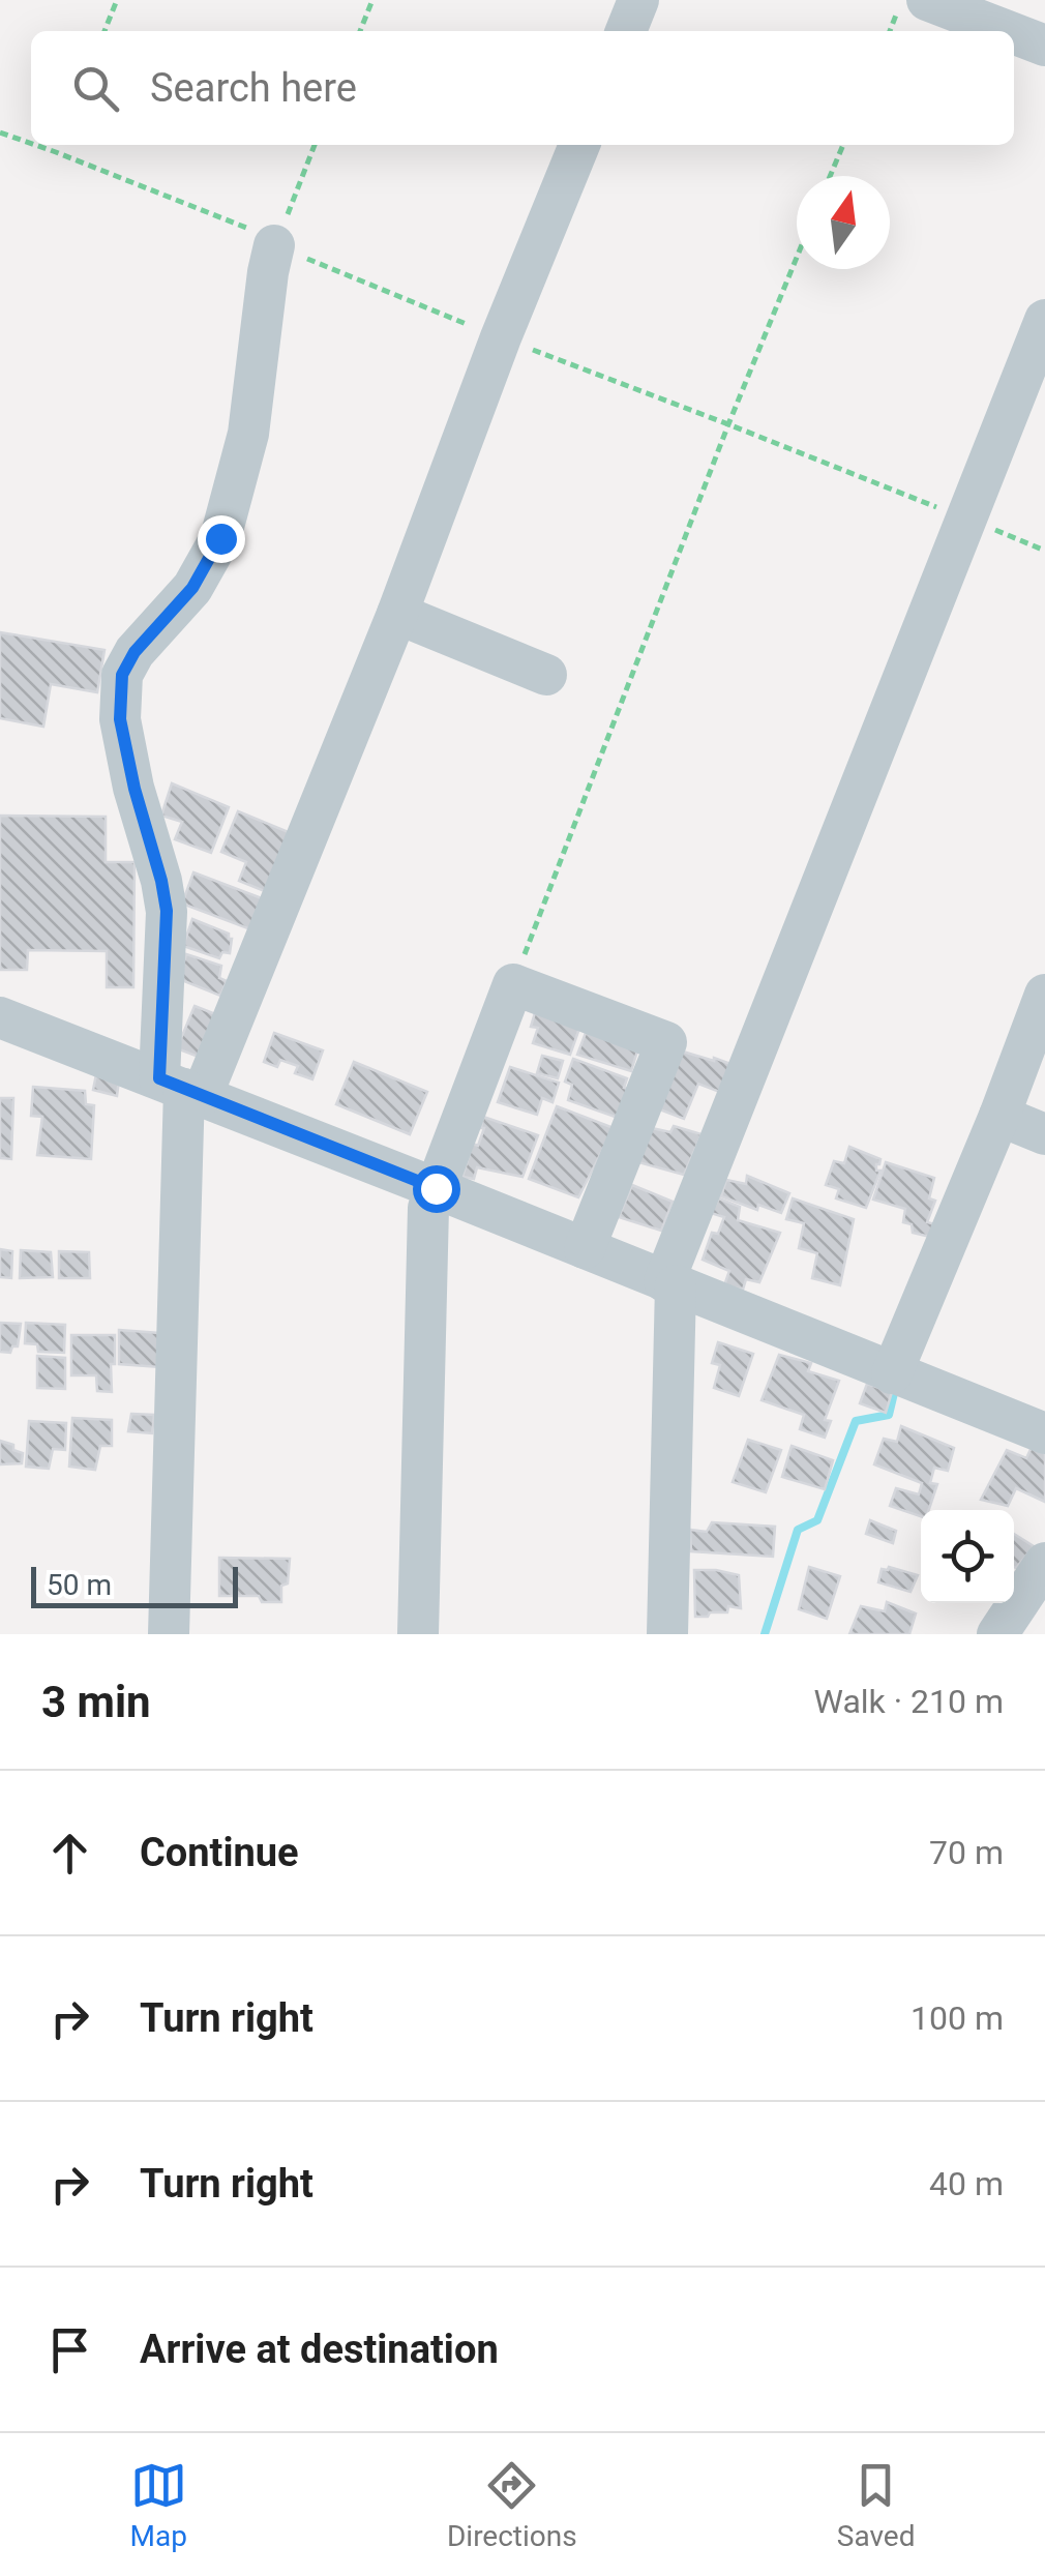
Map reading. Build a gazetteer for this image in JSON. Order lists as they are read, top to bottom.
{
  "scale_bar": "50 m",
  "north": "top",
  "page": {
    "search": "Search here",
    "scale": "50 m",
    "heading": ["3 min", "Walk · 210 m"],
    "list": [
      ["Continue", "70 m"],
      ["Turn right", "100 m"],
      ["Turn right", "40 m"],
      "Arrive at destination"
    ],
    "nav": ["Map", "Directions", "Saved"]
  }
}
